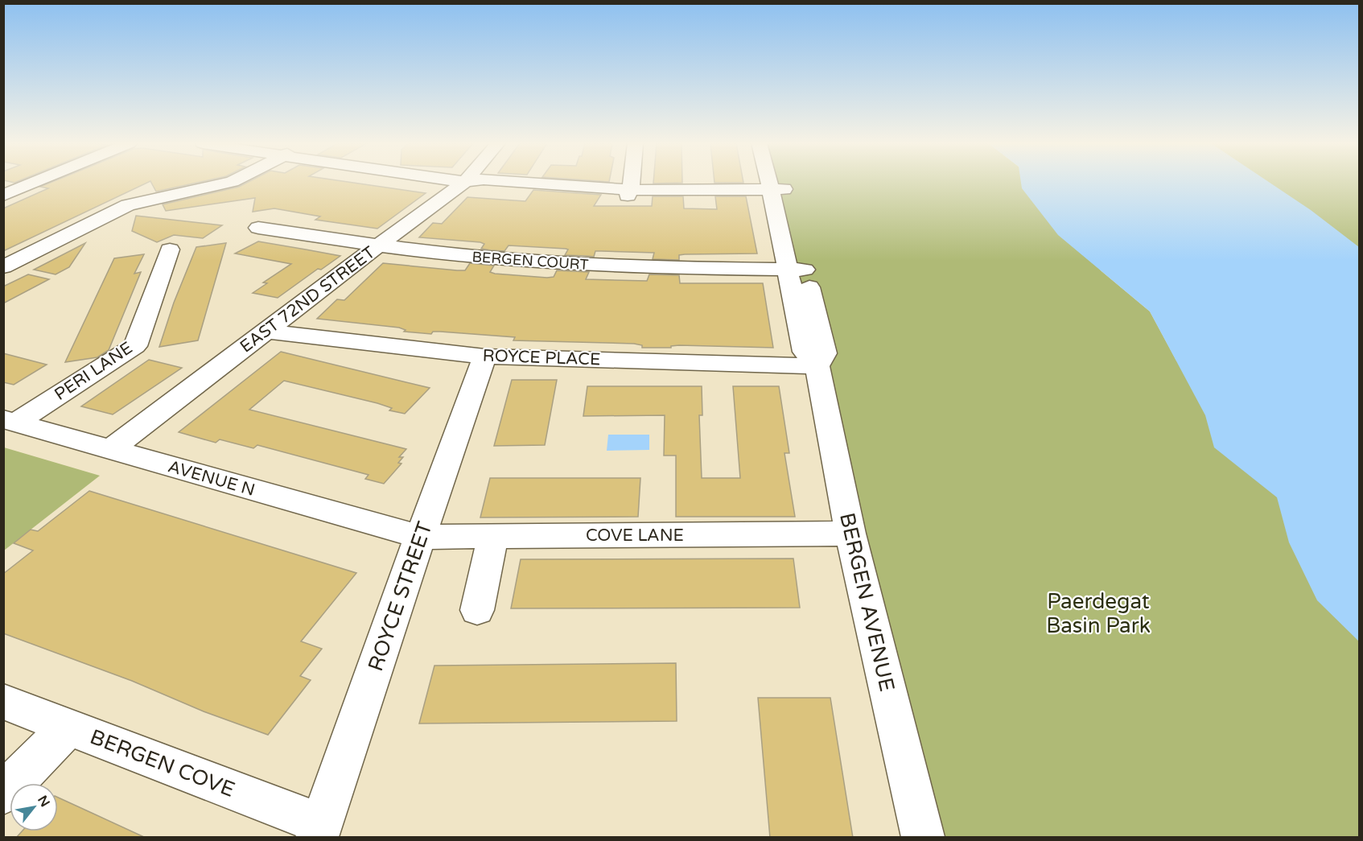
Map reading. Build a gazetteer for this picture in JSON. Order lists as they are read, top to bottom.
{
  "streets": {
    "street": [
      "BERGEN COURT",
      "EAST 72ND STREET",
      "ROYCE PLACE",
      "PERI LANE",
      "AVENUE N",
      "COVE LANE",
      "ROYCE STREET",
      "BERGEN AVENUE",
      "BERGEN COVE"
    ]
  },
  "crossings": [
    ["BERGEN COURT", "EAST 72ND STREET"],
    ["BERGEN COURT", "BERGEN AVENUE"],
    ["EAST 72ND STREET", "ROYCE PLACE"],
    ["EAST 72ND STREET", "AVENUE N"],
    ["ROYCE PLACE", "ROYCE STREET"],
    ["ROYCE PLACE", "BERGEN AVENUE"],
    ["PERI LANE", "AVENUE N"],
    ["AVENUE N", "COVE LANE"],
    ["AVENUE N", "ROYCE STREET"],
    ["COVE LANE", "ROYCE STREET"],
    ["COVE LANE", "BERGEN AVENUE"],
    ["ROYCE STREET", "BERGEN COVE"]
  ],
  "parks": ["Paerdegat Basin Park"],
  "north": "top right"
}
